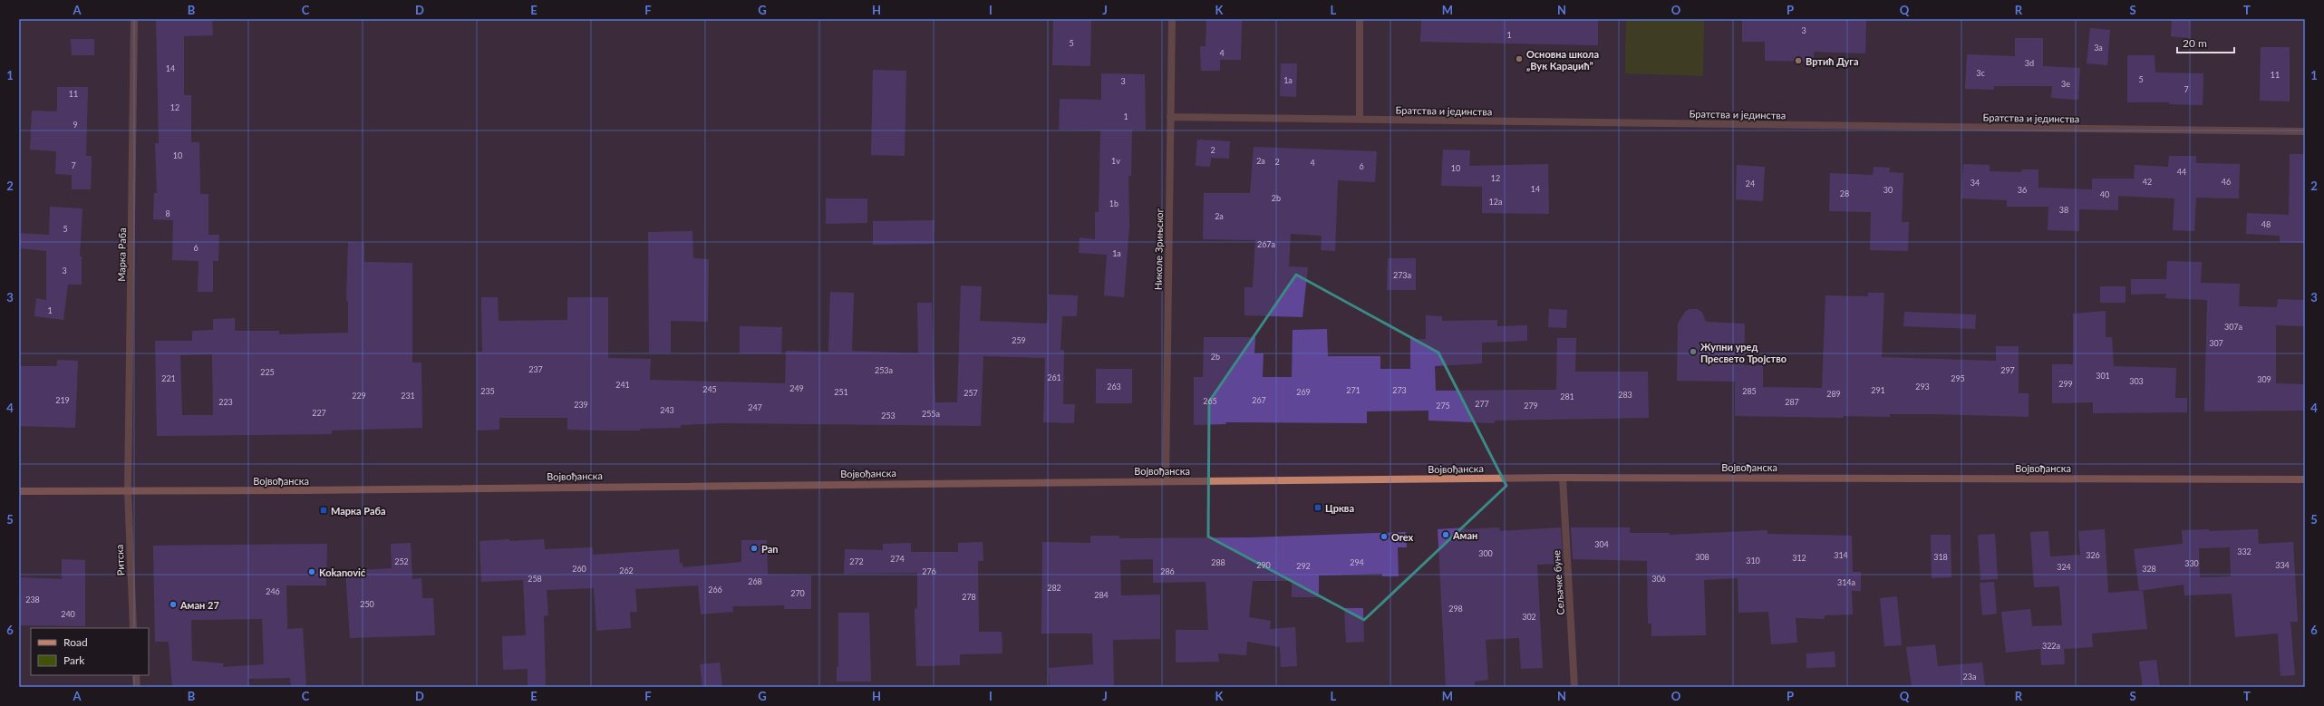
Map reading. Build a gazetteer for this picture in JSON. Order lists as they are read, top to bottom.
{
  "streets": {
    "main road": ["Војвођанска"],
    "street": [
      "Братства и јединства",
      "Николе Зрињског",
      "Марка Раба",
      "Ритска",
      "Сељачке буне"
    ]
  },
  "crossings": [
    ["Братства и јединства", "Николе Зрињског"],
    ["Николе Зрињског", "Војвођанска"],
    ["Марка Раба", "Војвођанска"],
    ["Марка Раба", "Ритска"],
    ["Војвођанска", "Ритска"],
    ["Војвођанска", "Сељачке буне"]
  ],
  "places": {
    "other": [
      "Основна школа „Вук Караџић”",
      "Вртић Дуга",
      "Жупни уред Пресвето Тројство",
      "Аман",
      "Orex",
      "Pan",
      "Kokanović",
      "Аман 27"
    ],
    "transit": ["Црква", "Марка Раба"]
  },
  "house_numbers": [
    "3",
    "1",
    "5",
    "3a",
    "4",
    "3d",
    "14",
    "3c",
    "11",
    "5",
    "1a",
    "3",
    "3e",
    "7",
    "11",
    "12",
    "1",
    "9",
    "2",
    "10",
    "1v",
    "2a",
    "2",
    "4",
    "7",
    "6",
    "10",
    "44",
    "12",
    "42",
    "46",
    "34",
    "24",
    "14",
    "30",
    "36",
    "28",
    "40",
    "2b",
    "12a",
    "1b",
    "38",
    "8",
    "2a",
    "48",
    "5",
    "267a",
    "6",
    "1a",
    "3",
    "273a",
    "1",
    "307a",
    "259",
    "307",
    "2b",
    "237",
    "253a",
    "297",
    "225",
    "301",
    "261",
    "221",
    "295",
    "309",
    "303",
    "299",
    "241",
    "263",
    "293",
    "249",
    "245",
    "271",
    "273",
    "291",
    "235",
    "285",
    "251",
    "269",
    "257",
    "289",
    "283",
    "229",
    "231",
    "281",
    "219",
    "267",
    "265",
    "223",
    "287",
    "277",
    "239",
    "275",
    "279",
    "247",
    "243",
    "227",
    "255a",
    "253",
    "304",
    "332",
    "300",
    "314",
    "326",
    "308",
    "318",
    "312",
    "274",
    "310",
    "252",
    "272",
    "288",
    "294",
    "330",
    "290",
    "334",
    "292",
    "324",
    "260",
    "328",
    "262",
    "276",
    "286",
    "258",
    "306",
    "268",
    "314a",
    "282",
    "266",
    "246",
    "270",
    "284",
    "278",
    "238",
    "250",
    "298",
    "240",
    "302",
    "322a",
    "23a"
  ],
  "legend": ["Road", "Park"],
  "scale_bar": "20 m",
  "grid": {
    "columns": [
      "A",
      "B",
      "C",
      "D",
      "E",
      "F",
      "G",
      "H",
      "I",
      "J",
      "K",
      "L",
      "M",
      "N",
      "O",
      "P",
      "Q",
      "R",
      "S",
      "T"
    ],
    "rows": [
      "1",
      "2",
      "3",
      "4",
      "5",
      "6"
    ]
  }
}
